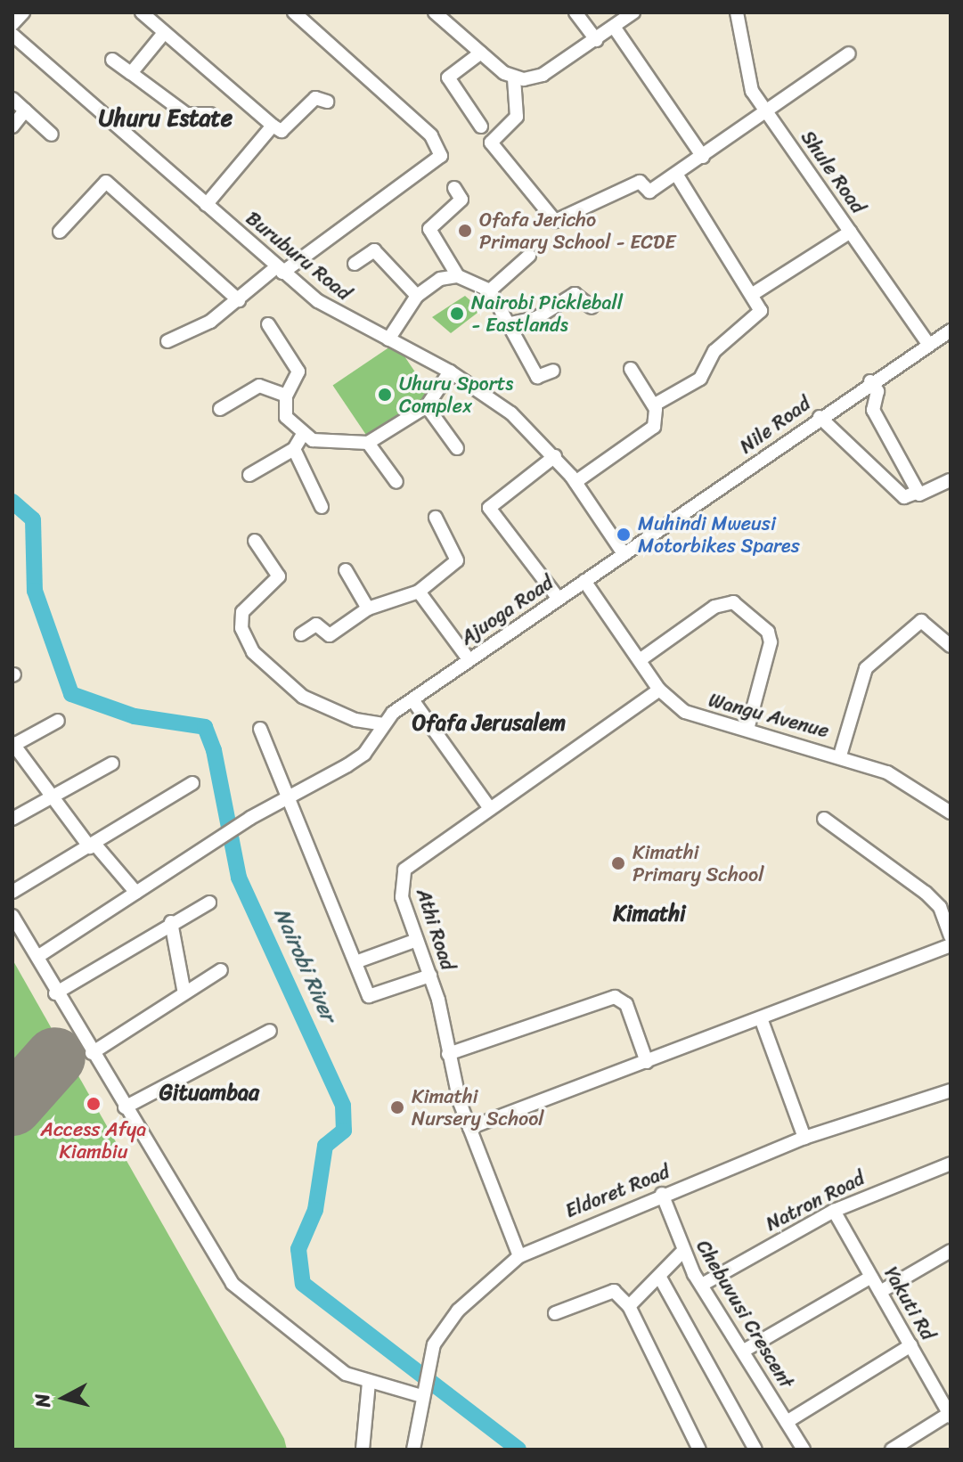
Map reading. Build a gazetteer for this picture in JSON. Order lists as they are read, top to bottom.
{
  "streets": {
    "street": [
      "Shule Road",
      "Buruburu Road",
      "Nile Road",
      "Ajuoga Road",
      "Wangu Avenue",
      "Athi Road",
      "Eldoret Road",
      "Natron Road",
      "Yakuti Rd",
      "Chebuvusi Crescent"
    ]
  },
  "crossings": [
    ["Shule Road", "Nile Road"],
    ["Buruburu Road", "Nile Road"],
    ["Buruburu Road", "Ajuoga Road"],
    ["Nile Road", "Ajuoga Road"],
    ["Ajuoga Road", "Wangu Avenue"],
    ["Wangu Avenue", "Athi Road"],
    ["Athi Road", "Eldoret Road"],
    ["Eldoret Road", "Chebuvusi Crescent"],
    ["Natron Road", "Yakuti Rd"],
    ["Natron Road", "Chebuvusi Crescent"]
  ],
  "districts": [
    "Uhuru Estate",
    "Ofafa Jerusalem",
    "Kimathi",
    "Gituambaa"
  ],
  "water": ["Nairobi River"],
  "places": [
    "Ofafa Jericho Primary School - ECDE",
    "Nairobi Pickleball - Eastlands",
    "Uhuru Sports Complex",
    "Muhindi Mweusi Motorbikes Spares",
    "Kimathi Primary School",
    "Access Afya Kiambiu",
    "Kimathi Nursery School"
  ],
  "north": "left"
}
